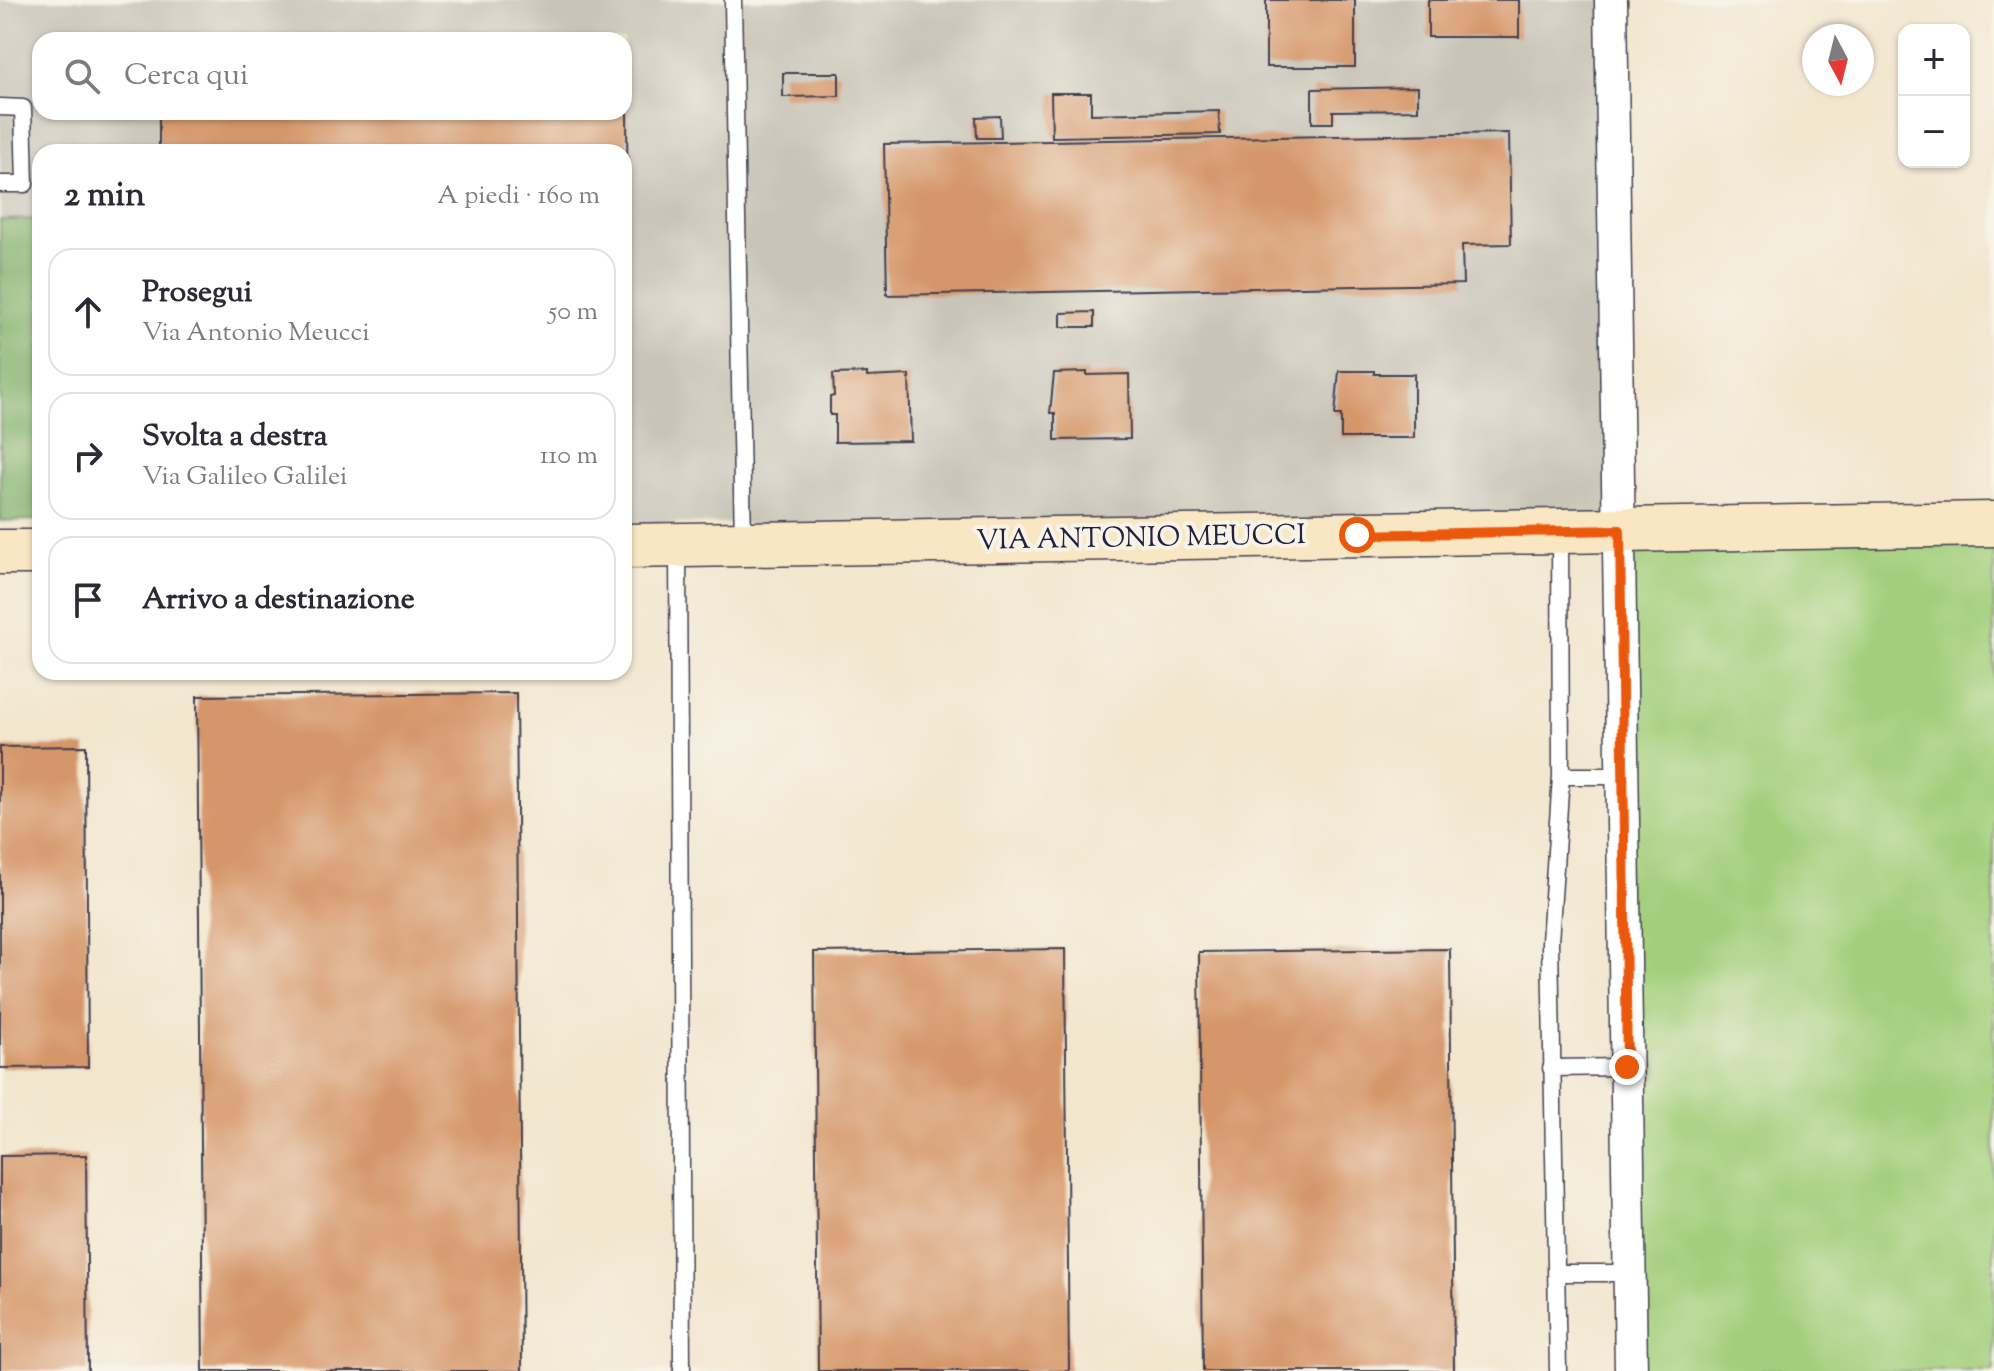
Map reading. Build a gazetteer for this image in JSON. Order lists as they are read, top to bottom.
{
  "streets": {
    "street": ["VIA ANTONIO MEUCCI"]
  },
  "north": "bottom",
  "page": {
    "map_buttons": ["+", "−"],
    "search": "Cerca qui",
    "heading": ["2 min", "A piedi · 160 m"],
    "list": [
      ["Prosegui", "Via Antonio Meucci", "50 m"],
      ["Svolta a destra", "Via Galileo Galilei", "110 m"],
      "Arrivo a destinazione"
    ]
  }
}
